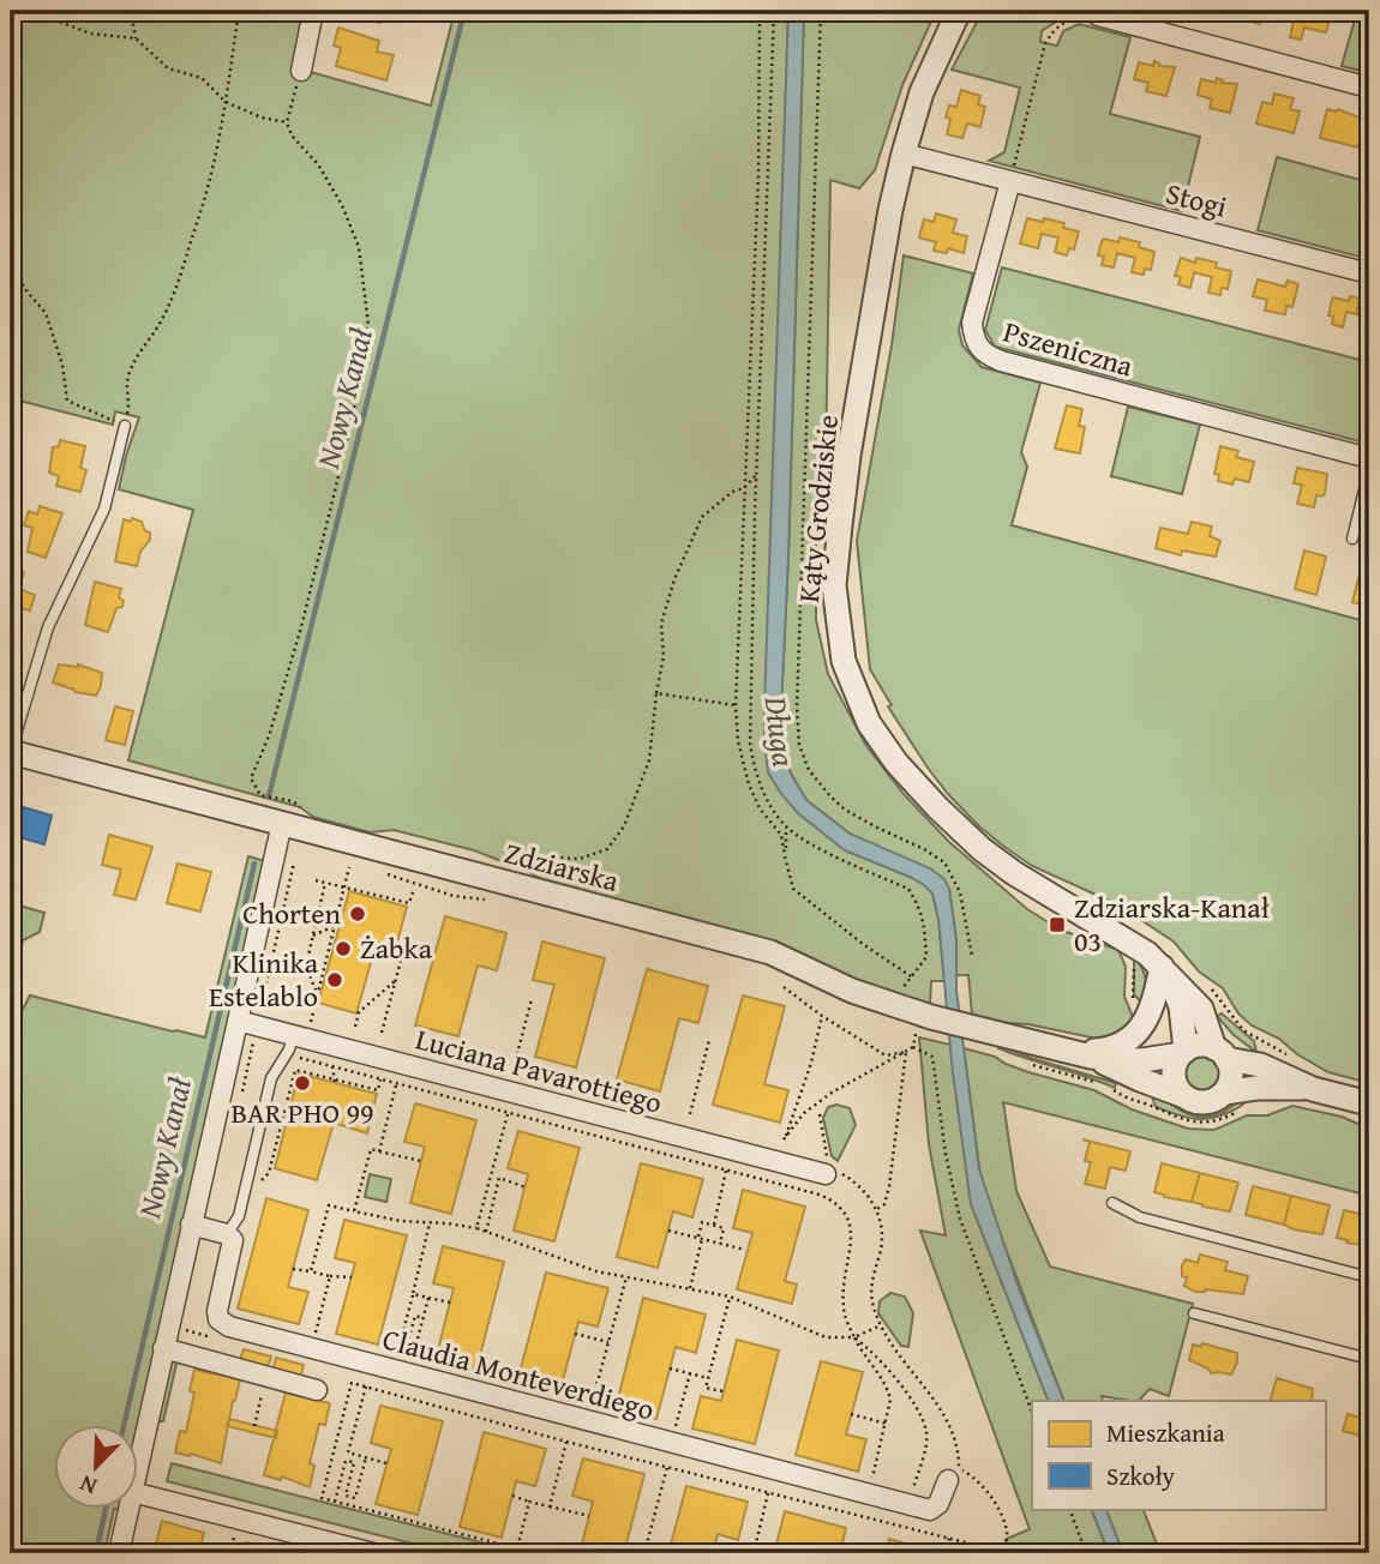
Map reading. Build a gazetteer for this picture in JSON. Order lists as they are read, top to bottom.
{
  "streets": {
    "street": [
      "Stogi",
      "Pszeniczna",
      "Kąty Grodziskie",
      "Zdziarska",
      "Luciana Pavarottiego",
      "Claudia Monteverdiego"
    ]
  },
  "crossings": [
    ["Stogi", "Pszeniczna"],
    ["Kąty Grodziskie", "Zdziarska"]
  ],
  "water": ["Nowy Kanał", "Długa"],
  "places": {
    "other": [
      "Chorten",
      "Żabka",
      "Klinika Estelablo",
      "BAR PHO 99"
    ],
    "transit": ["Zdziarska-Kanał 03"]
  },
  "legend": ["Mieszkania", "Szkoły"],
  "north": "bottom left"
}
